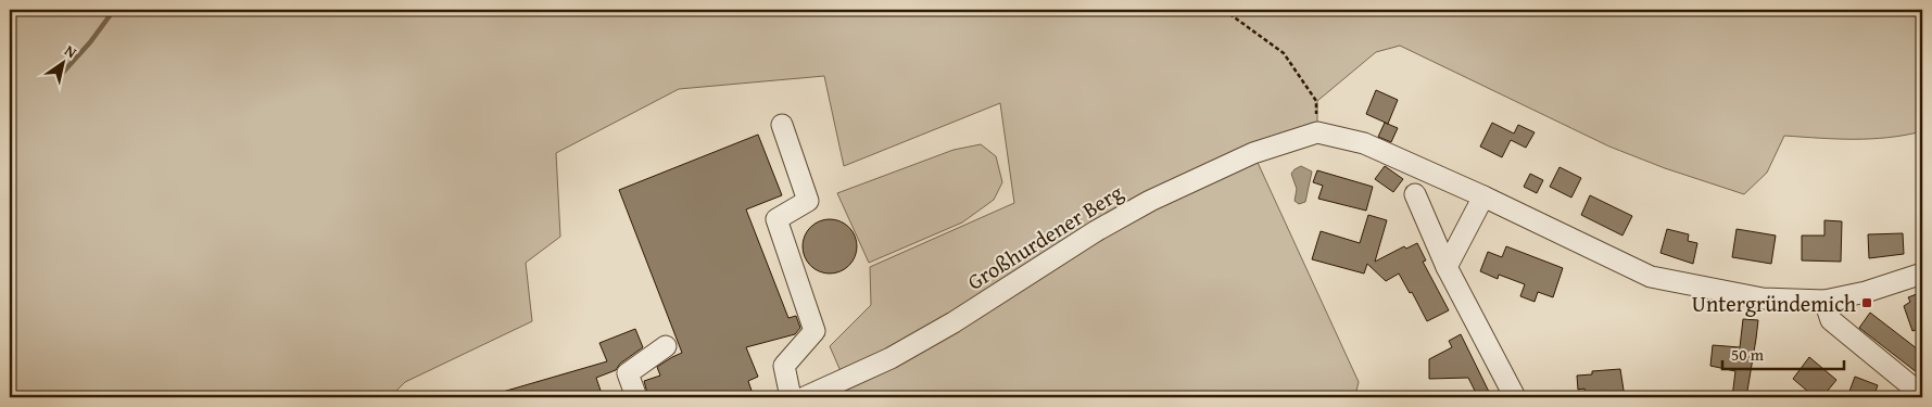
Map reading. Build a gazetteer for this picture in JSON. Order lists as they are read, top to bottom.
{
  "streets": {
    "street": ["Großhurdener Berg"]
  },
  "places": {
    "transit": ["Untergründemich"]
  },
  "scale_bar": "50 m",
  "north": "top right"
}
